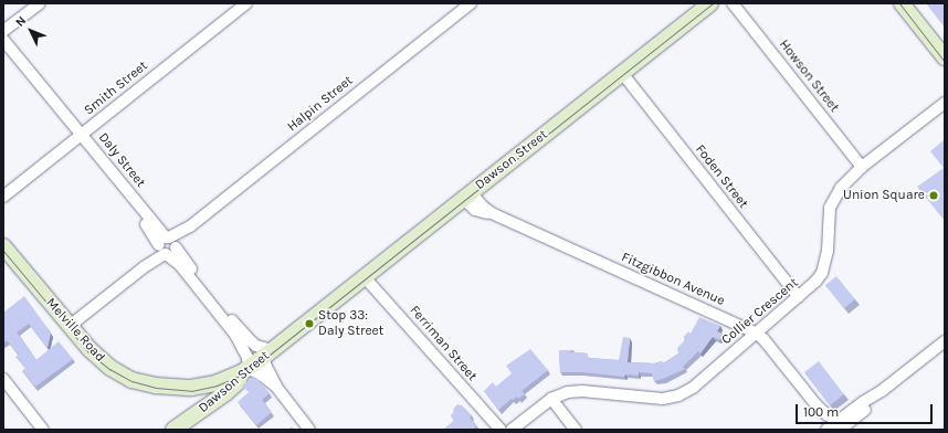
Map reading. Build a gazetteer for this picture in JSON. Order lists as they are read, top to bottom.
{
  "streets": {
    "main road": ["Dawson Street", "Melville Road"],
    "street": [
      "Howson Street",
      "Smith Street",
      "Halpin Street",
      "Daly Street",
      "Foden Street",
      "Fitzgibbon Avenue",
      "Collier Crescent",
      "Ferriman Street"
    ]
  },
  "crossings": [
    ["Howson Street", "Collier Crescent"],
    ["Smith Street", "Daly Street"],
    ["Halpin Street", "Daly Street"],
    ["Halpin Street", "Melville Road"],
    ["Daly Street", "Dawson Street"],
    ["Daly Street", "Melville Road"],
    ["Dawson Street", "Foden Street"],
    ["Dawson Street", "Fitzgibbon Avenue"],
    ["Dawson Street", "Melville Road"],
    ["Dawson Street", "Ferriman Street"],
    ["Foden Street", "Collier Crescent"],
    ["Fitzgibbon Avenue", "Collier Crescent"]
  ],
  "places": ["Union Square", "Stop 33: Daly Street"],
  "scale_bar": "100 m",
  "north": "top left"
}
